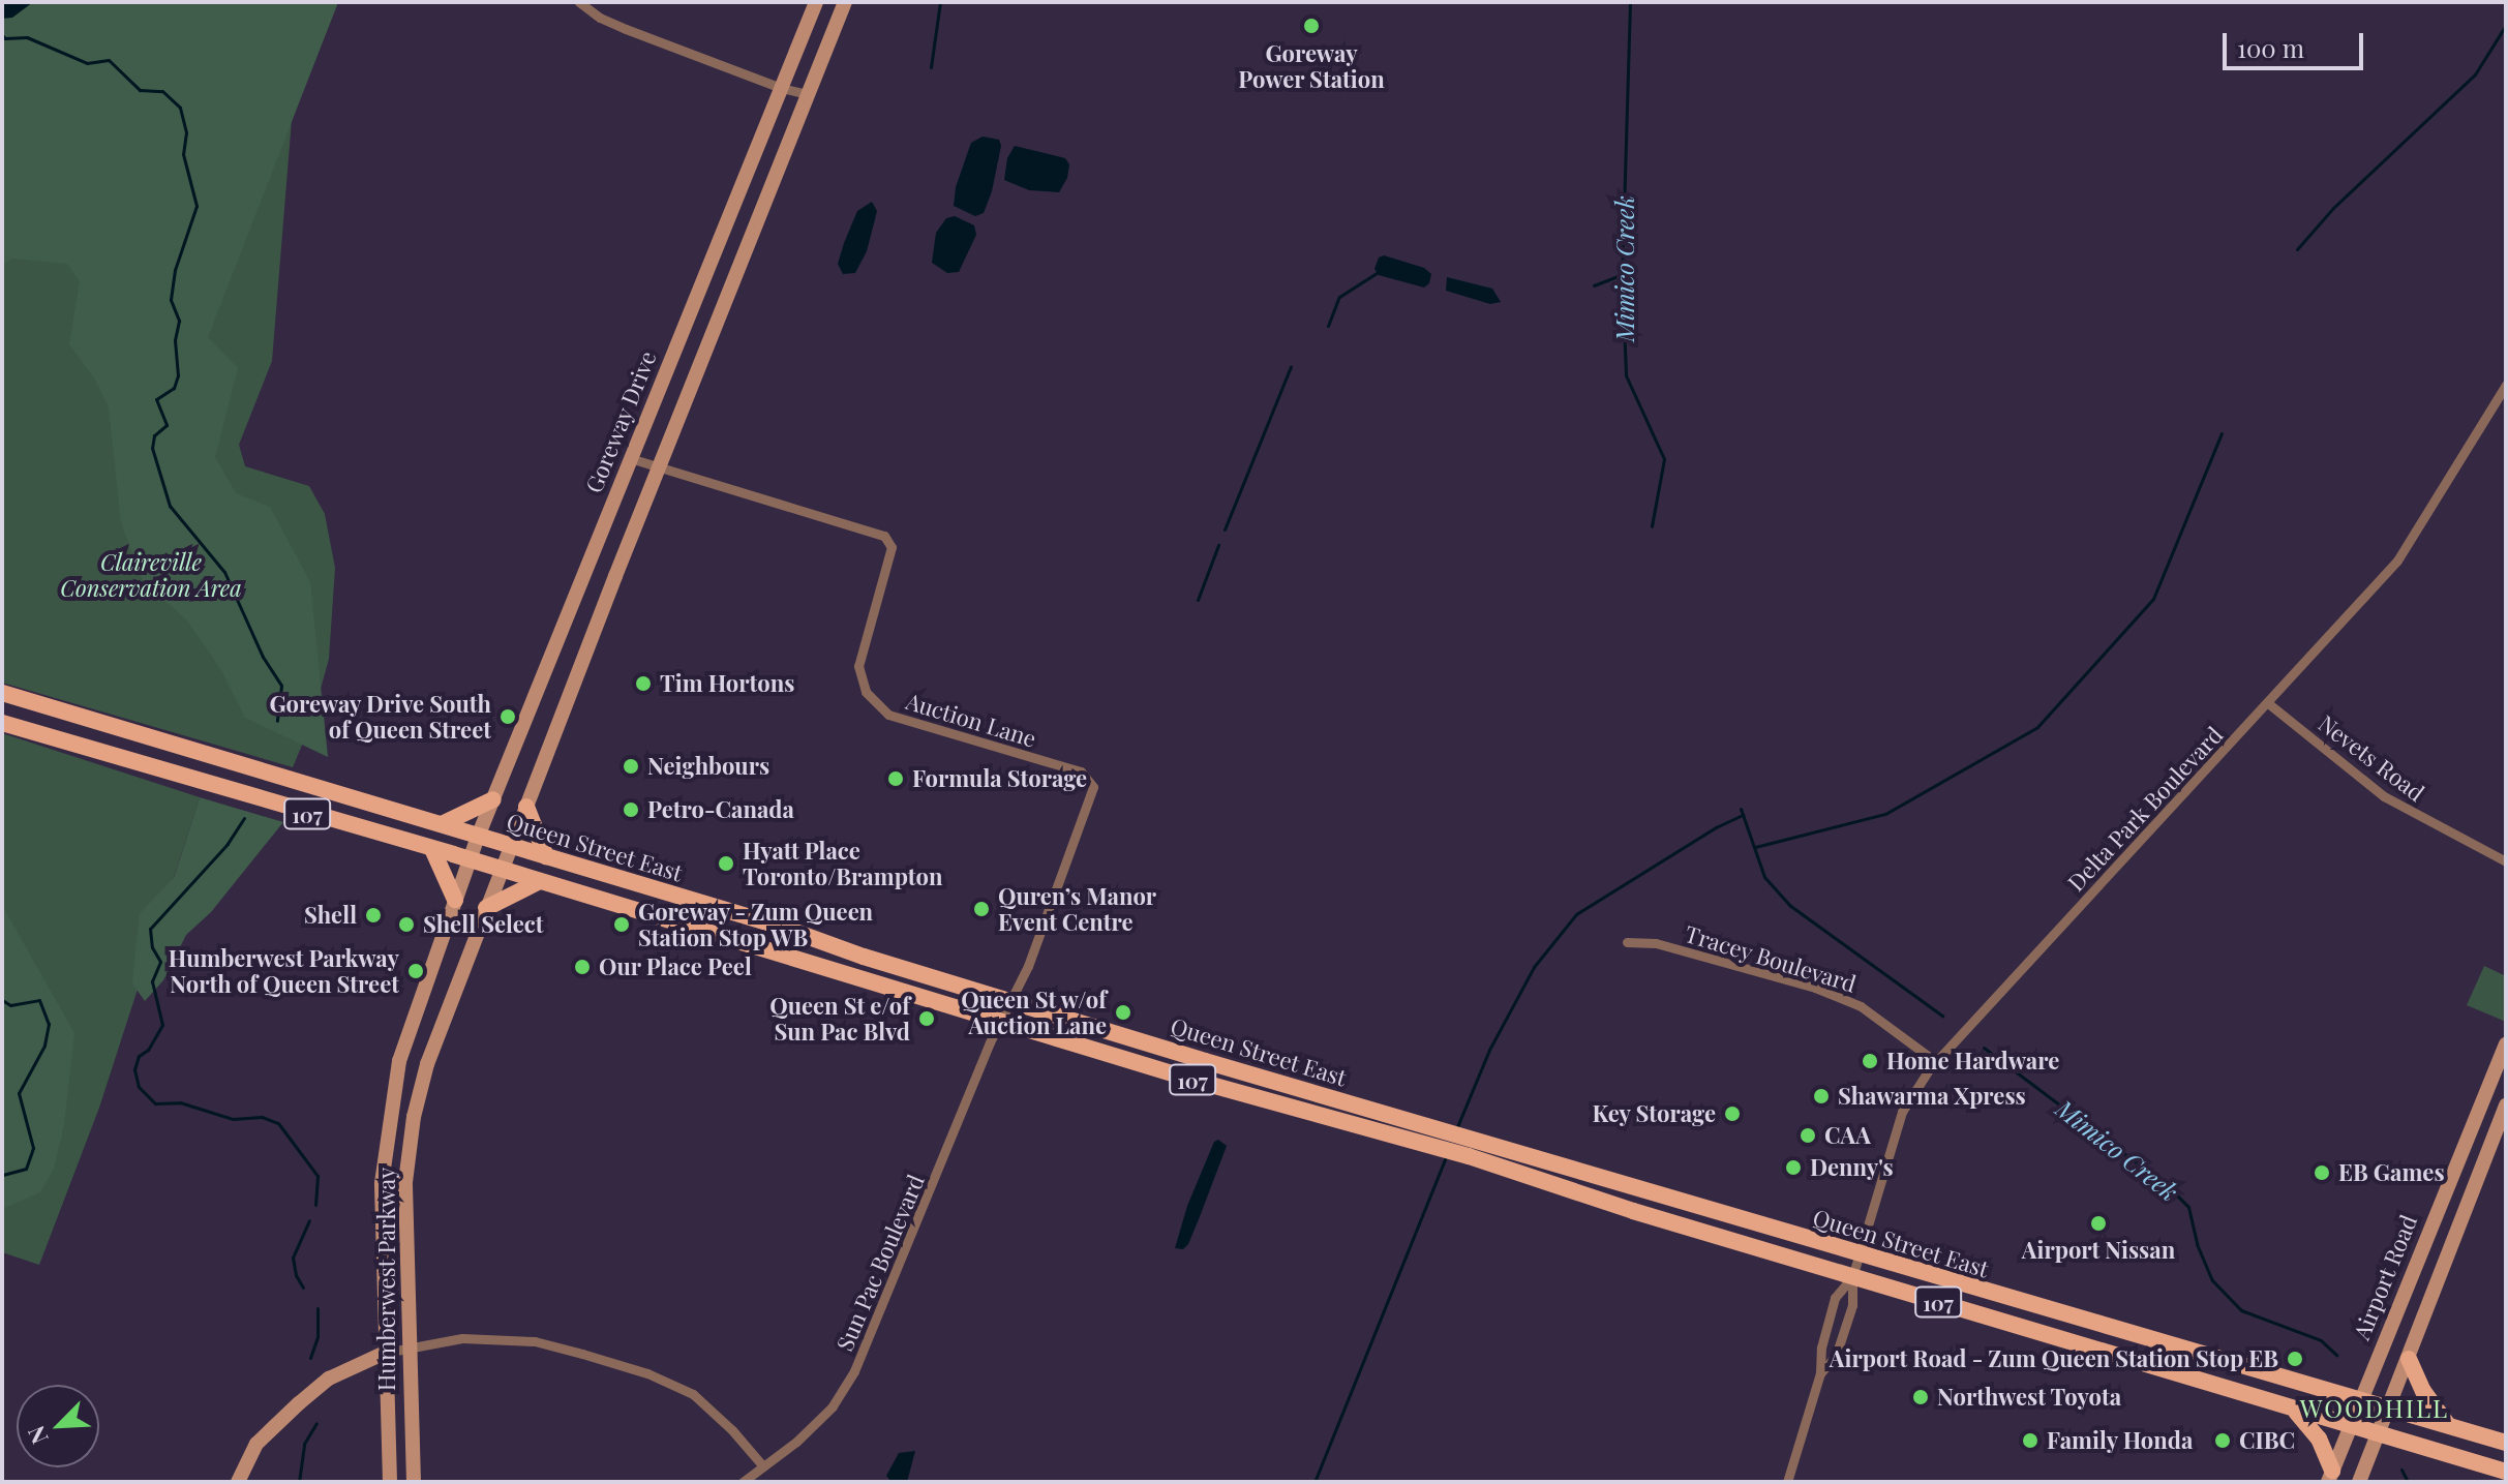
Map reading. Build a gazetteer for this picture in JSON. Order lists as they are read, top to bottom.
{
  "streets": {
    "main road": [
      "Goreway Drive",
      "107",
      "Queen Street East",
      "Airport Road",
      "Humberwest Parkway"
    ],
    "street": [
      "Auction Lane",
      "Nevets Road",
      "Delta Park Boulevard",
      "Tracey Boulevard",
      "Sun Pac Boulevard"
    ]
  },
  "crossings": [
    ["Goreway Drive", "Auction Lane"],
    ["Goreway Drive", "Queen Street East"],
    ["Goreway Drive", "Humberwest Parkway"],
    ["Auction Lane", "Queen Street East"],
    ["Auction Lane", "Sun Pac Boulevard"],
    ["Nevets Road", "Delta Park Boulevard"],
    ["Delta Park Boulevard", "Queen Street East"],
    ["Delta Park Boulevard", "Tracey Boulevard"],
    ["Queen Street East", "Sun Pac Boulevard"],
    ["Queen Street East", "Airport Road"],
    ["Queen Street East", "Humberwest Parkway"]
  ],
  "districts": ["WOODHILL"],
  "water": ["Mimico Creek"],
  "parks": ["Claireville Conservation Area"],
  "places": [
    "Goreway Power Station",
    "Tim Hortons",
    "Goreway Drive South of Queen Street",
    "Neighbours",
    "Formula Storage",
    "Petro-Canada",
    "Hyatt Place Toronto/Brampton",
    "Quren’s Manor Event Centre",
    "Shell",
    "Shell Select",
    "Goreway - Zum Queen Station Stop WB",
    "Our Place Peel",
    "Humberwest Parkway North of Queen Street",
    "Queen St w/of Auction Lane",
    "Queen St e/of Sun Pac Blvd",
    "Home Hardware",
    "Shawarma Xpress",
    "Key Storage",
    "CAA",
    "Denny's",
    "EB Games",
    "Airport Nissan",
    "Airport Road - Zum Queen Station Stop EB",
    "Northwest Toyota",
    "Family Honda",
    "CIBC"
  ],
  "scale_bar": "100 m",
  "north": "bottom left"
}
